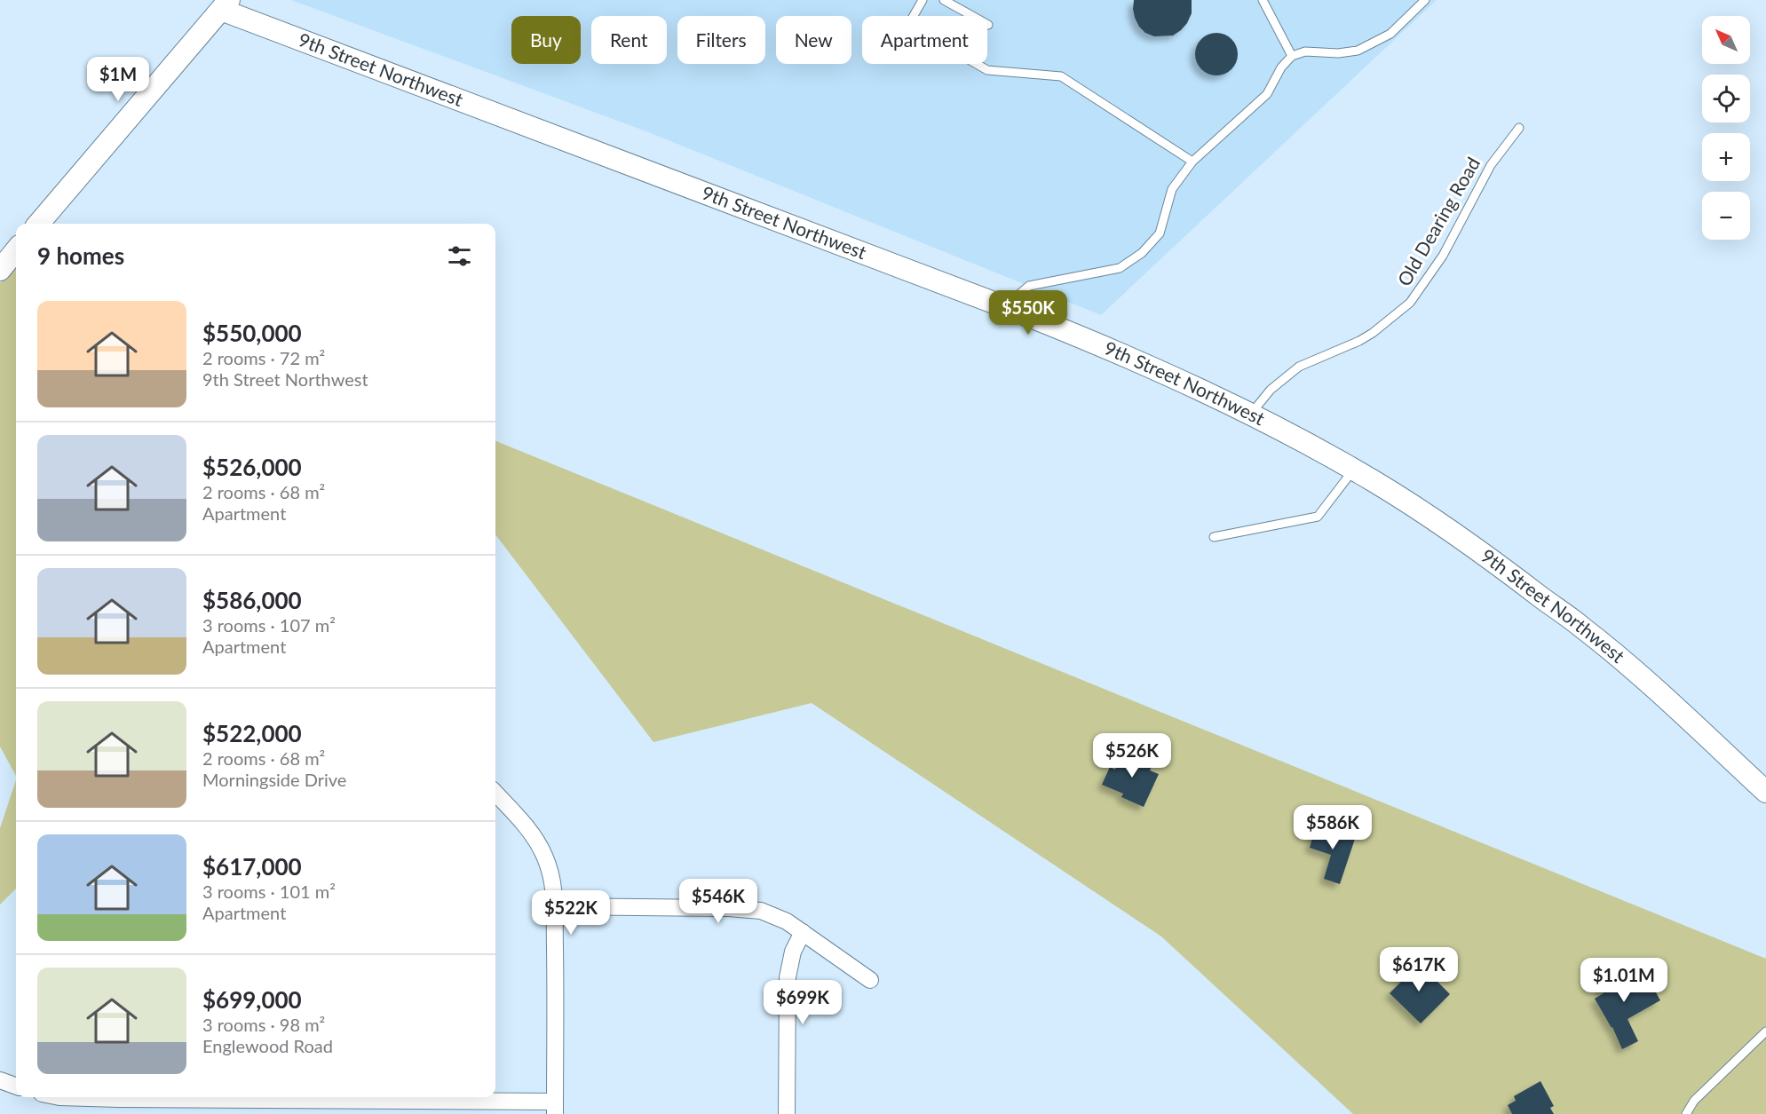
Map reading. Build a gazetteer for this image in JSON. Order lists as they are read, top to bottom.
{
  "streets": {
    "street": ["9th Street Northwest"],
    "lane": ["Old Dearing Road"]
  },
  "crossings": [
    ["9th Street Northwest", "Old Dearing Road"]
  ],
  "north": "top left",
  "page": {
    "map_buttons": ["+", "−"],
    "chip": [
      "Buy",
      "Rent",
      "Filters",
      "New",
      "Apartment"
    ],
    "price": [
      "$1M",
      "$550K",
      "$526K",
      "$586K",
      "$546K",
      "$522K",
      "$617K",
      "$1.01M",
      "$699K"
    ],
    "heading": "9 homes",
    "list": [
      {
        "name": "$550,000",
        "note": "2 rooms · 72 m² · 9th Street Northwest"
      },
      {
        "name": "$526,000",
        "note": "2 rooms · 68 m² · Apartment"
      },
      {
        "name": "$586,000",
        "note": "3 rooms · 107 m² · Apartment"
      },
      {
        "name": "$522,000",
        "note": "2 rooms · 68 m² · Morningside Drive"
      },
      {
        "name": "$617,000",
        "note": "3 rooms · 101 m² · Apartment"
      },
      {
        "name": "$699,000",
        "note": "3 rooms · 98 m² · Englewood Road"
      }
    ]
  }
}
